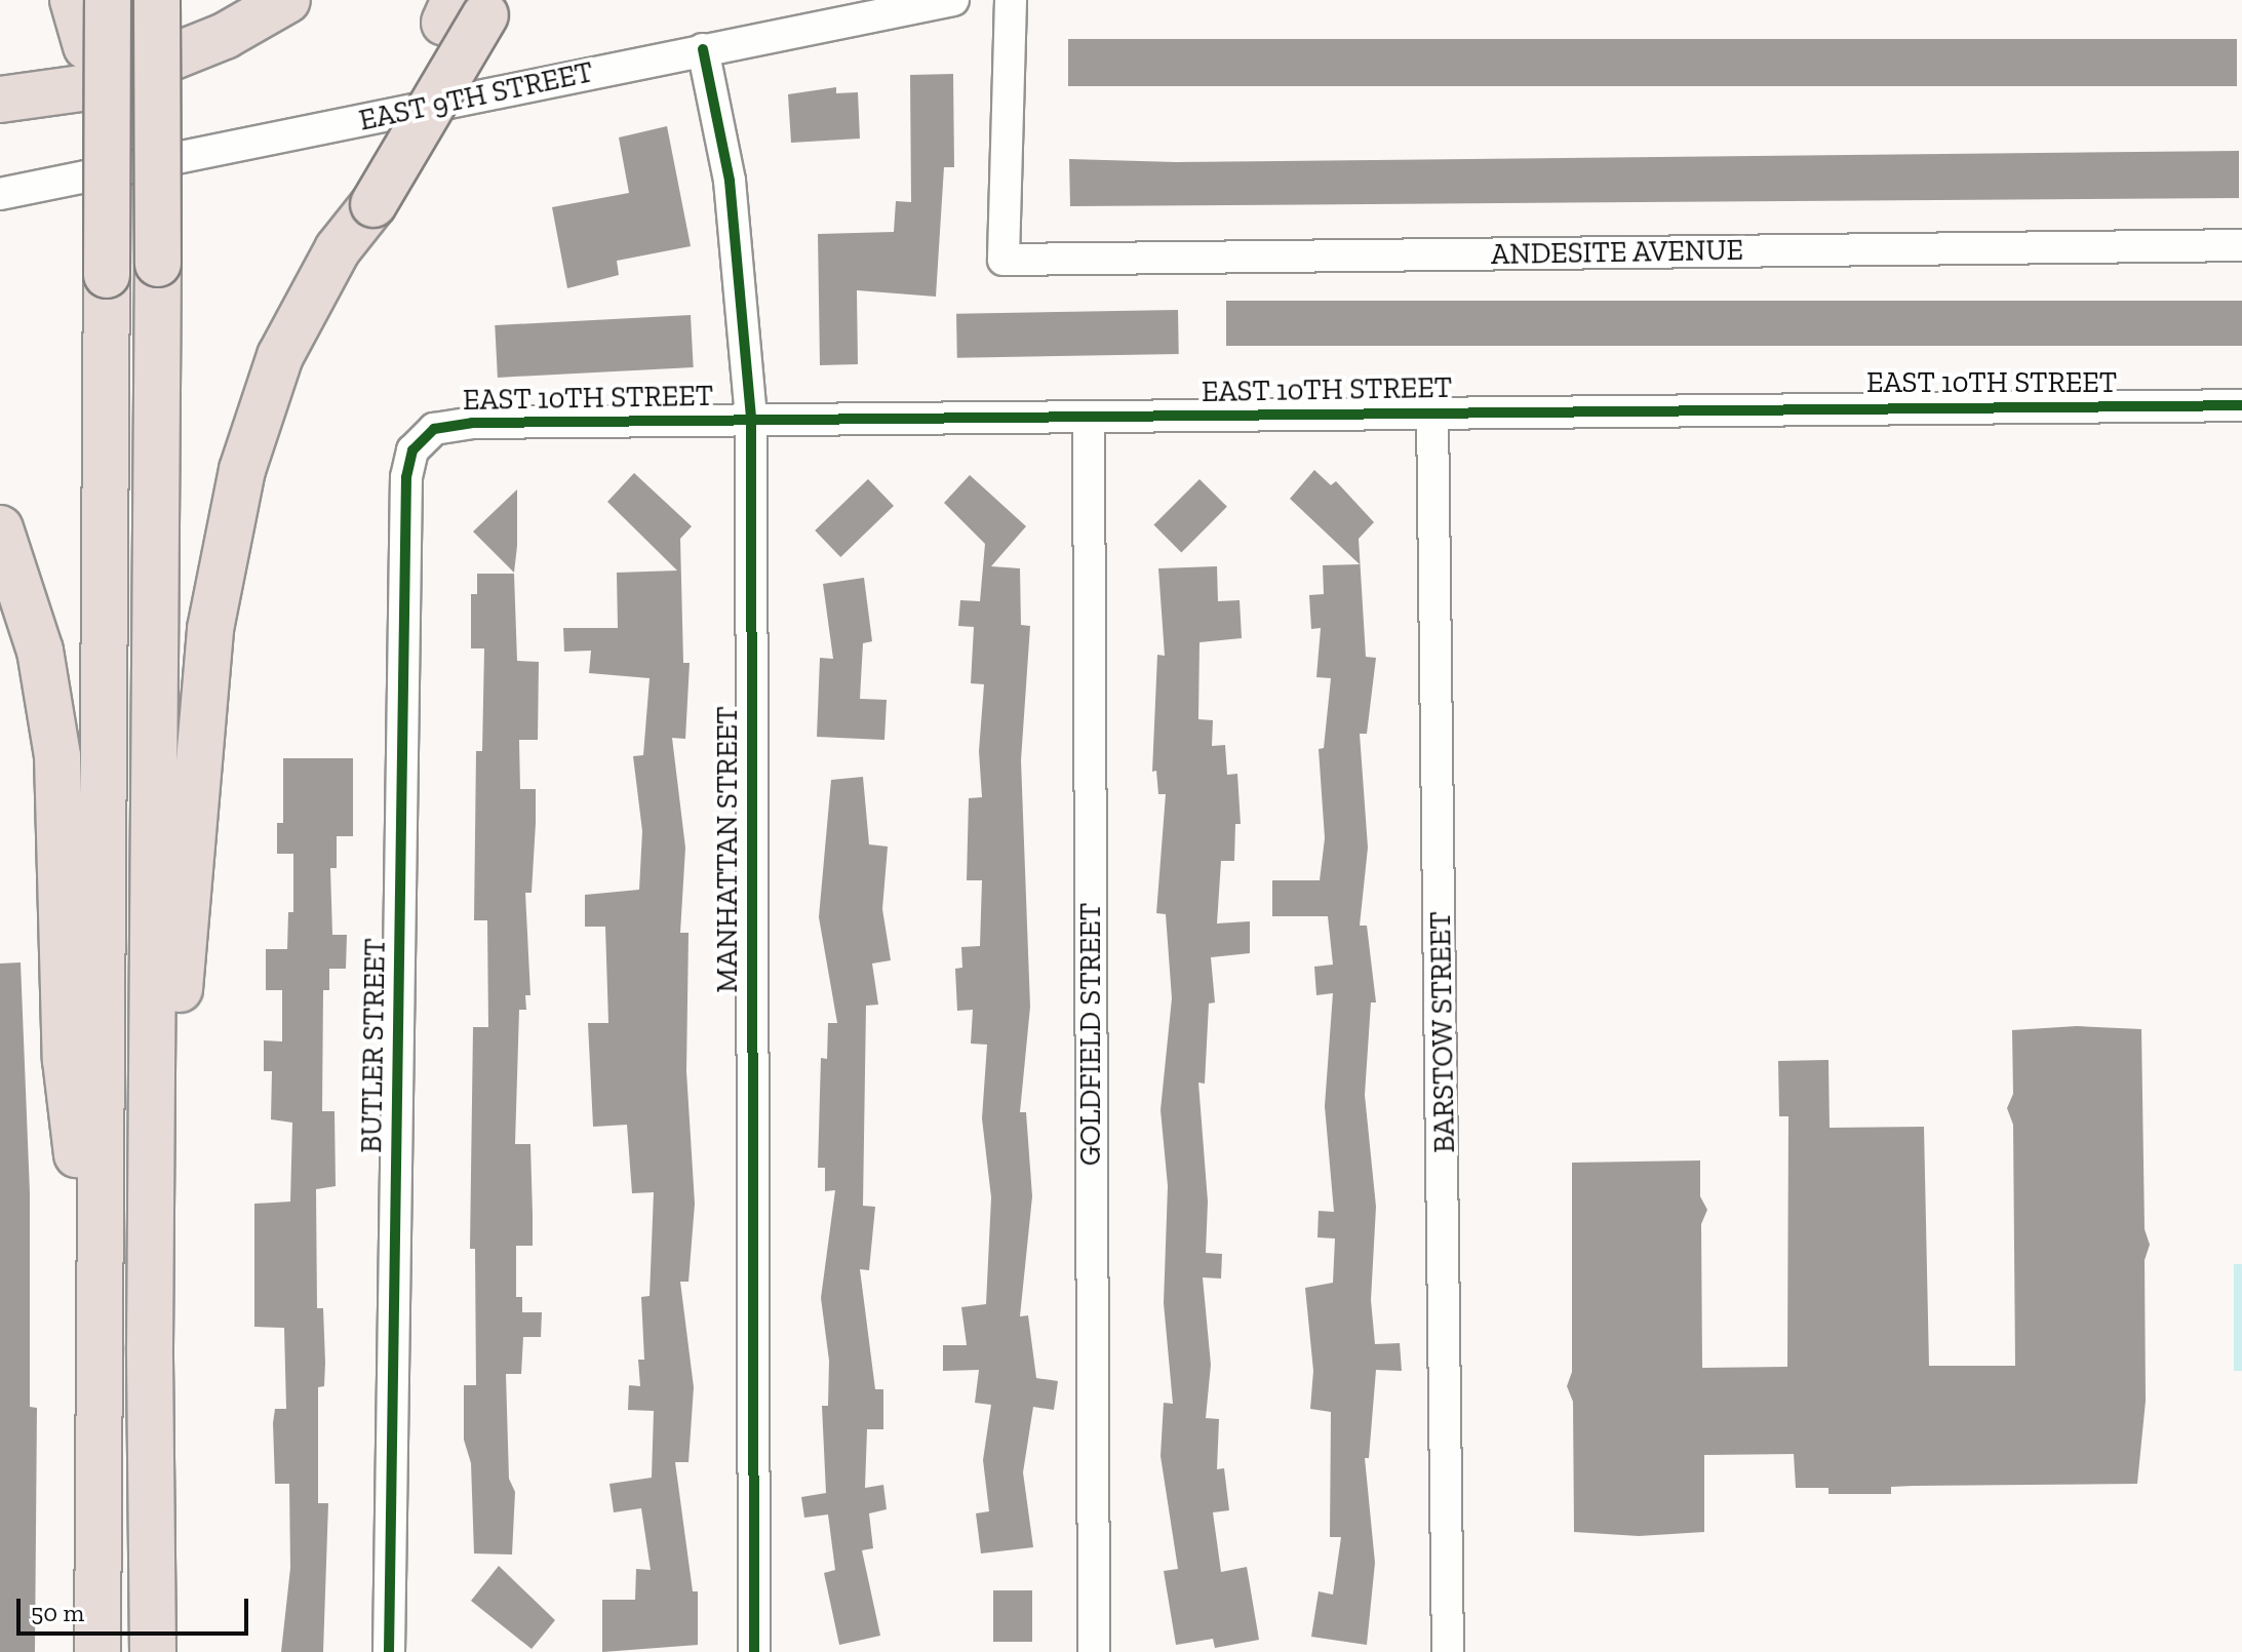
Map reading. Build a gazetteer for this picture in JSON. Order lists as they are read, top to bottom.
{
  "streets": {
    "street": [
      "EAST 9TH STREET",
      "ANDESITE AVENUE",
      "EAST 10TH STREET",
      "MANHATTAN STREET",
      "BARSTOW STREET",
      "GOLDFIELD STREET",
      "BUTLER STREET"
    ]
  },
  "crossings": [
    ["EAST 9TH STREET", "MANHATTAN STREET"],
    ["EAST 10TH STREET", "MANHATTAN STREET"],
    ["EAST 10TH STREET", "BARSTOW STREET"],
    ["EAST 10TH STREET", "GOLDFIELD STREET"],
    ["EAST 10TH STREET", "BUTLER STREET"]
  ],
  "scale_bar": "50 m"
}
